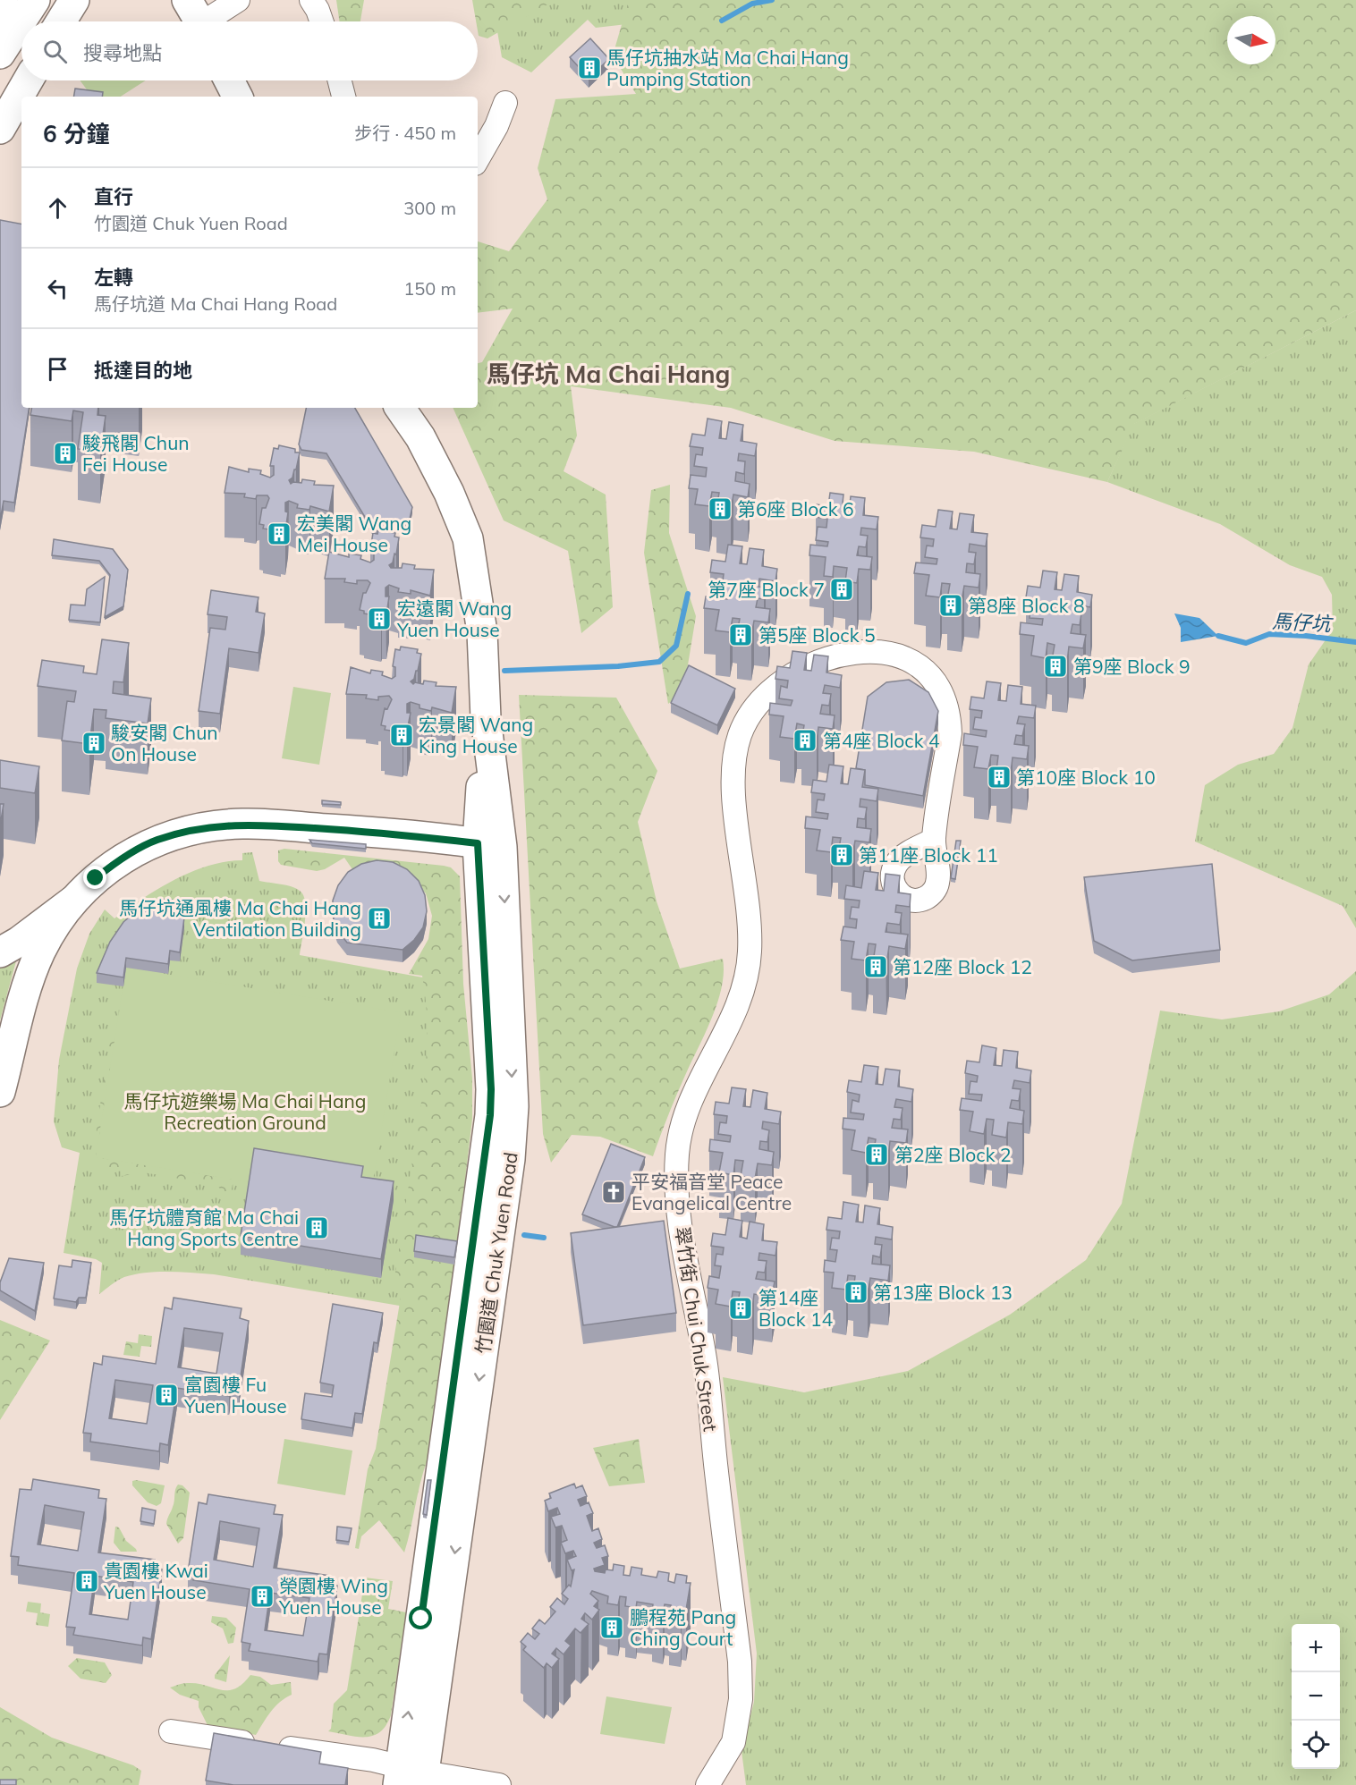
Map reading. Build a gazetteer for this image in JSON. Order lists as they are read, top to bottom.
{
  "streets": {
    "main road": ["竹園道 Chuk Yuen Road"],
    "street": ["翠竹街 Chui Chuk Street"]
  },
  "districts": ["馬仔坑 Ma Chai Hang"],
  "water": ["馬仔坑"],
  "parks": ["馬仔坑遊樂場 Ma Chai Hang Recreation Ground"],
  "places": {
    "building": [
      "馬仔坑抽水站 Ma Chai Hang Pumping Station",
      "駿飛閣 Chun Fei House",
      "第6座 Block 6",
      "宏美閣 Wang Mei House",
      "第7座 Block 7",
      "第8座 Block 8",
      "宏遠閣 Wang Yuen House",
      "第5座 Block 5",
      "第9座 Block 9",
      "宏景閣 Wang King House",
      "第4座 Block 4",
      "駿安閣 Chun On House",
      "第10座 Block 10",
      "第11座 Block 11",
      "馬仔坑通風樓 Ma Chai Hang Ventilation Building",
      "第12座 Block 12",
      "第2座 Block 2",
      "馬仔坑體育館 Ma Chai Hang Sports Centre",
      "第13座 Block 13",
      "第14座 Block 14",
      "富園樓 Fu Yuen House",
      "貴園樓 Kwai Yuen House",
      "榮園樓 Wing Yuen House",
      "鵬程苑 Pang Ching Court"
    ],
    "church": ["平安福音堂 Peace Evangelical Centre"]
  },
  "north": "right",
  "page": {
    "search": "搜尋地點",
    "heading": ["6 分鐘", "步行 · 450 m"],
    "list": [
      ["直行", "竹園道 Chuk Yuen Road", "300 m"],
      ["左轉", "馬仔坑道 Ma Chai Hang Road", "150 m"],
      "抵達目的地"
    ],
    "map_buttons": ["+", "−"]
  }
}
